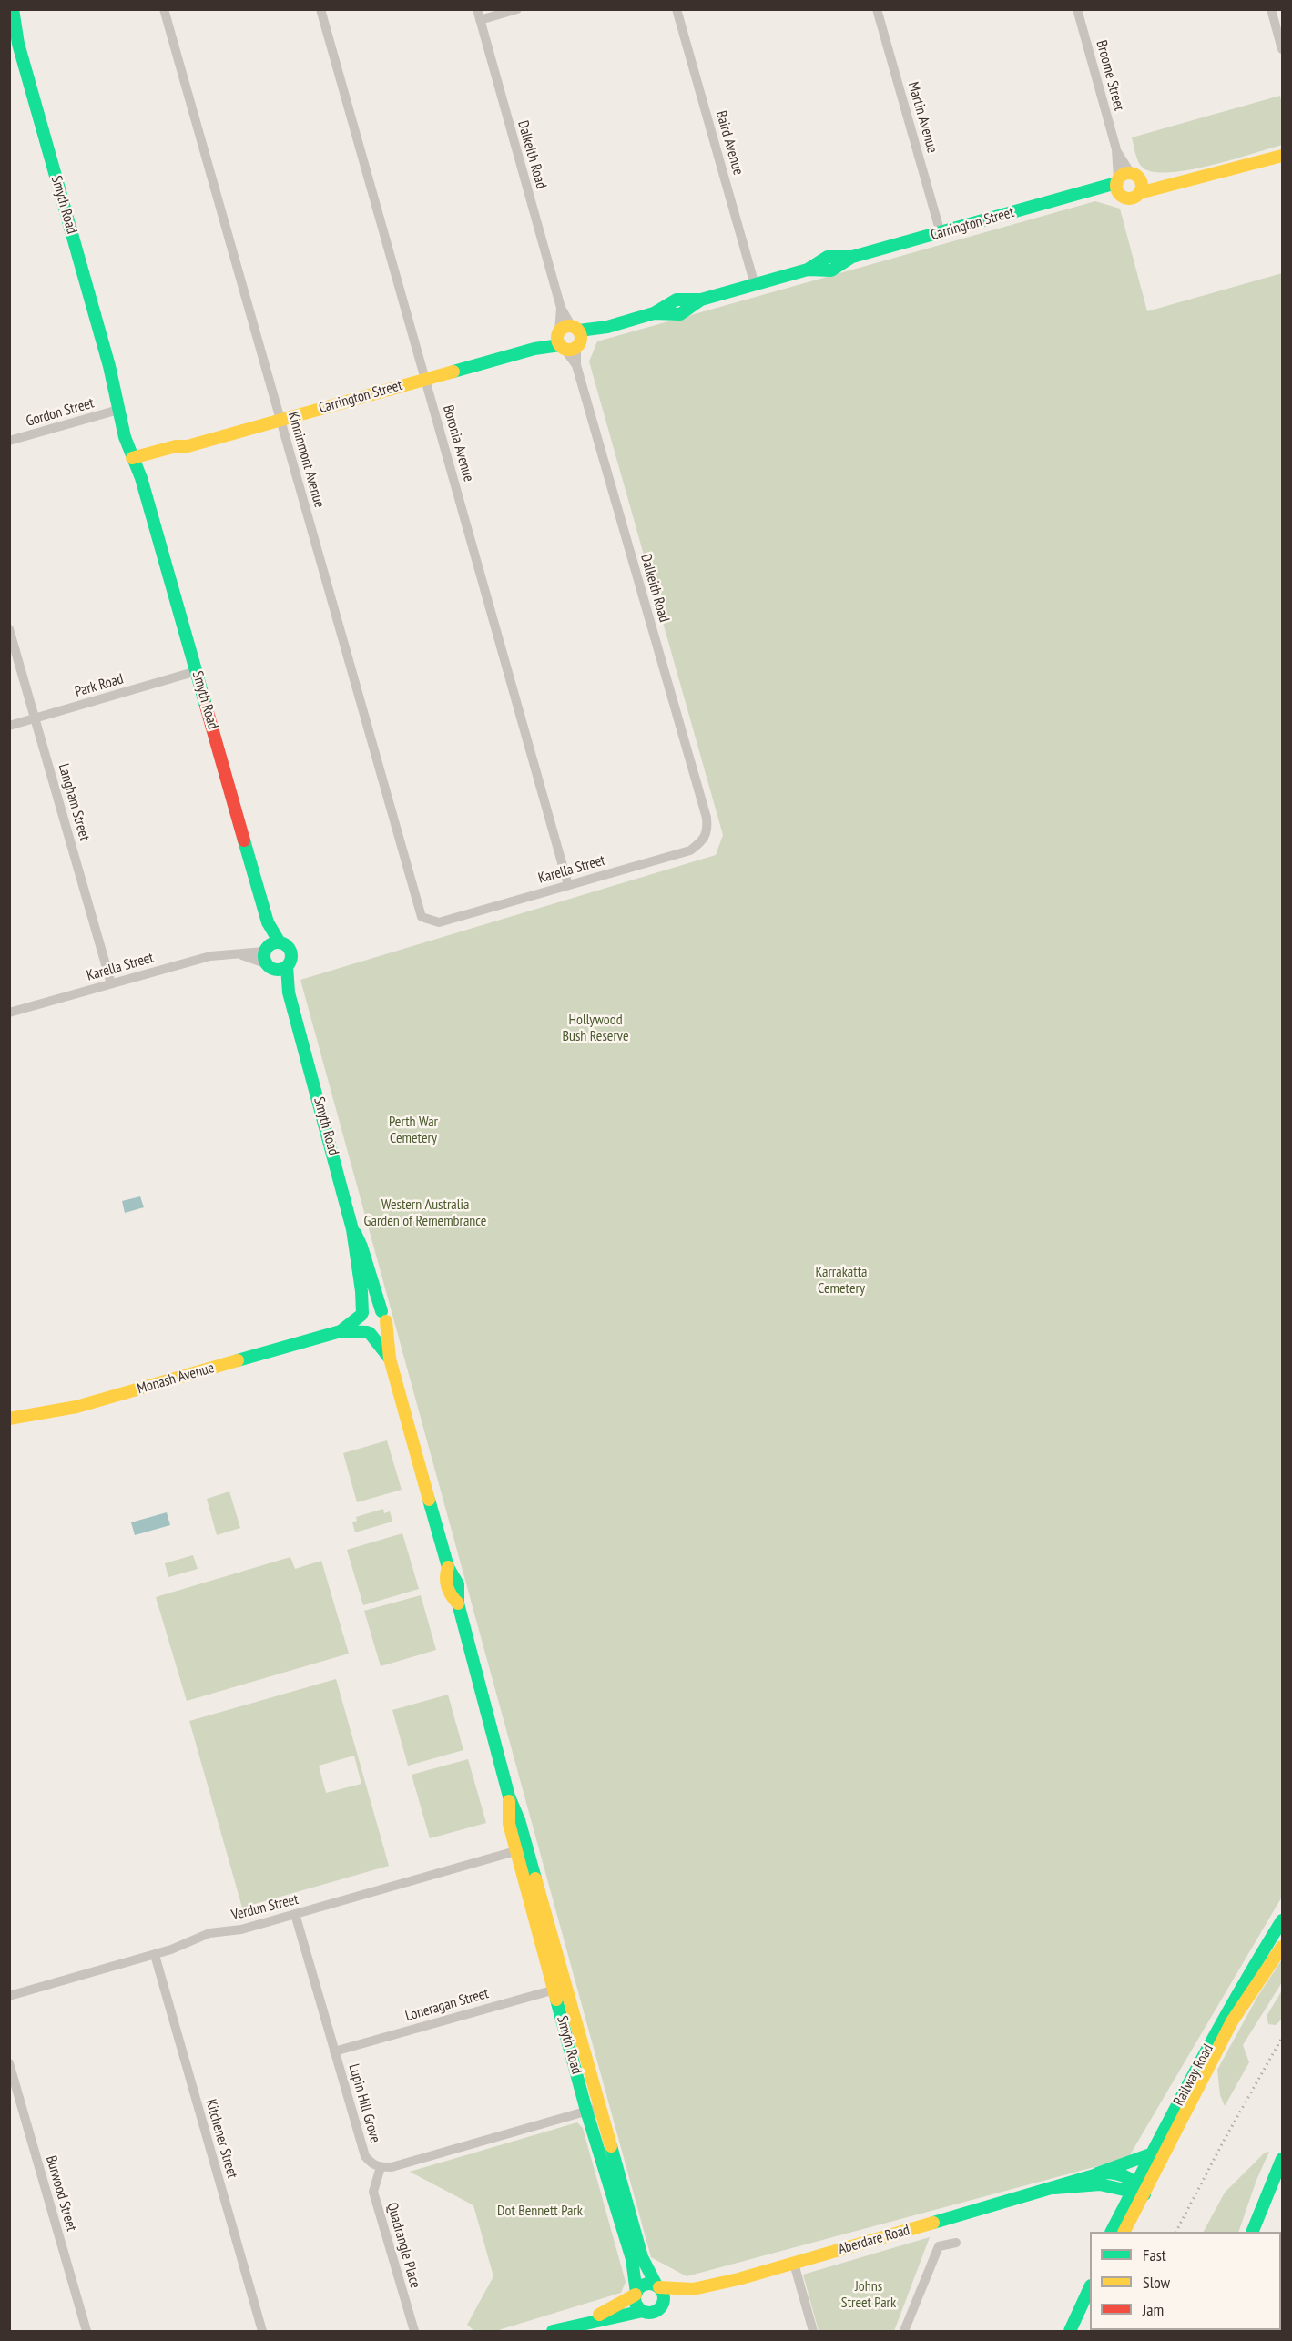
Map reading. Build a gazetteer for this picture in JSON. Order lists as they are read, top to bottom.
{
  "streets": {
    "main road": [
      "Smyth Road",
      "Carrington Street",
      "Monash Avenue",
      "Railway Road",
      "Aberdare Road"
    ],
    "street": [
      "Broome Street",
      "Martin Avenue",
      "Baird Avenue",
      "Dalkeith Road",
      "Gordon Street",
      "Boronia Avenue",
      "Kinninmont Avenue",
      "Park Road",
      "Langham Street",
      "Karella Street",
      "Verdun Street",
      "Loneragan Street",
      "Lupin Hill Grove",
      "Kitchener Street",
      "Burwood Street",
      "Quadrangle Place"
    ]
  },
  "crossings": [
    ["Broome Street", "Carrington Street"],
    ["Martin Avenue", "Carrington Street"],
    ["Baird Avenue", "Carrington Street"],
    ["Dalkeith Road", "Carrington Street"],
    ["Dalkeith Road", "Karella Street"],
    ["Smyth Road", "Carrington Street"],
    ["Smyth Road", "Gordon Street"],
    ["Smyth Road", "Park Road"],
    ["Smyth Road", "Karella Street"],
    ["Smyth Road", "Monash Avenue"],
    ["Smyth Road", "Verdun Street"],
    ["Smyth Road", "Loneragan Street"],
    ["Smyth Road", "Aberdare Road"],
    ["Carrington Street", "Boronia Avenue"],
    ["Carrington Street", "Kinninmont Avenue"],
    ["Boronia Avenue", "Karella Street"],
    ["Kinninmont Avenue", "Karella Street"],
    ["Park Road", "Langham Street"],
    ["Langham Street", "Karella Street"],
    ["Verdun Street", "Lupin Hill Grove"],
    ["Verdun Street", "Kitchener Street"],
    ["Loneragan Street", "Lupin Hill Grove"],
    ["Railway Road", "Aberdare Road"],
    ["Lupin Hill Grove", "Quadrangle Place"]
  ],
  "parks": [
    "Hollywood Bush Reserve",
    "Perth War Cemetery",
    "Western Australia Garden of Remembrance",
    "Karrakatta Cemetery",
    "Dot Bennett Park",
    "Johns Street Park"
  ],
  "legend": ["Fast", "Slow", "Jam"]
}
